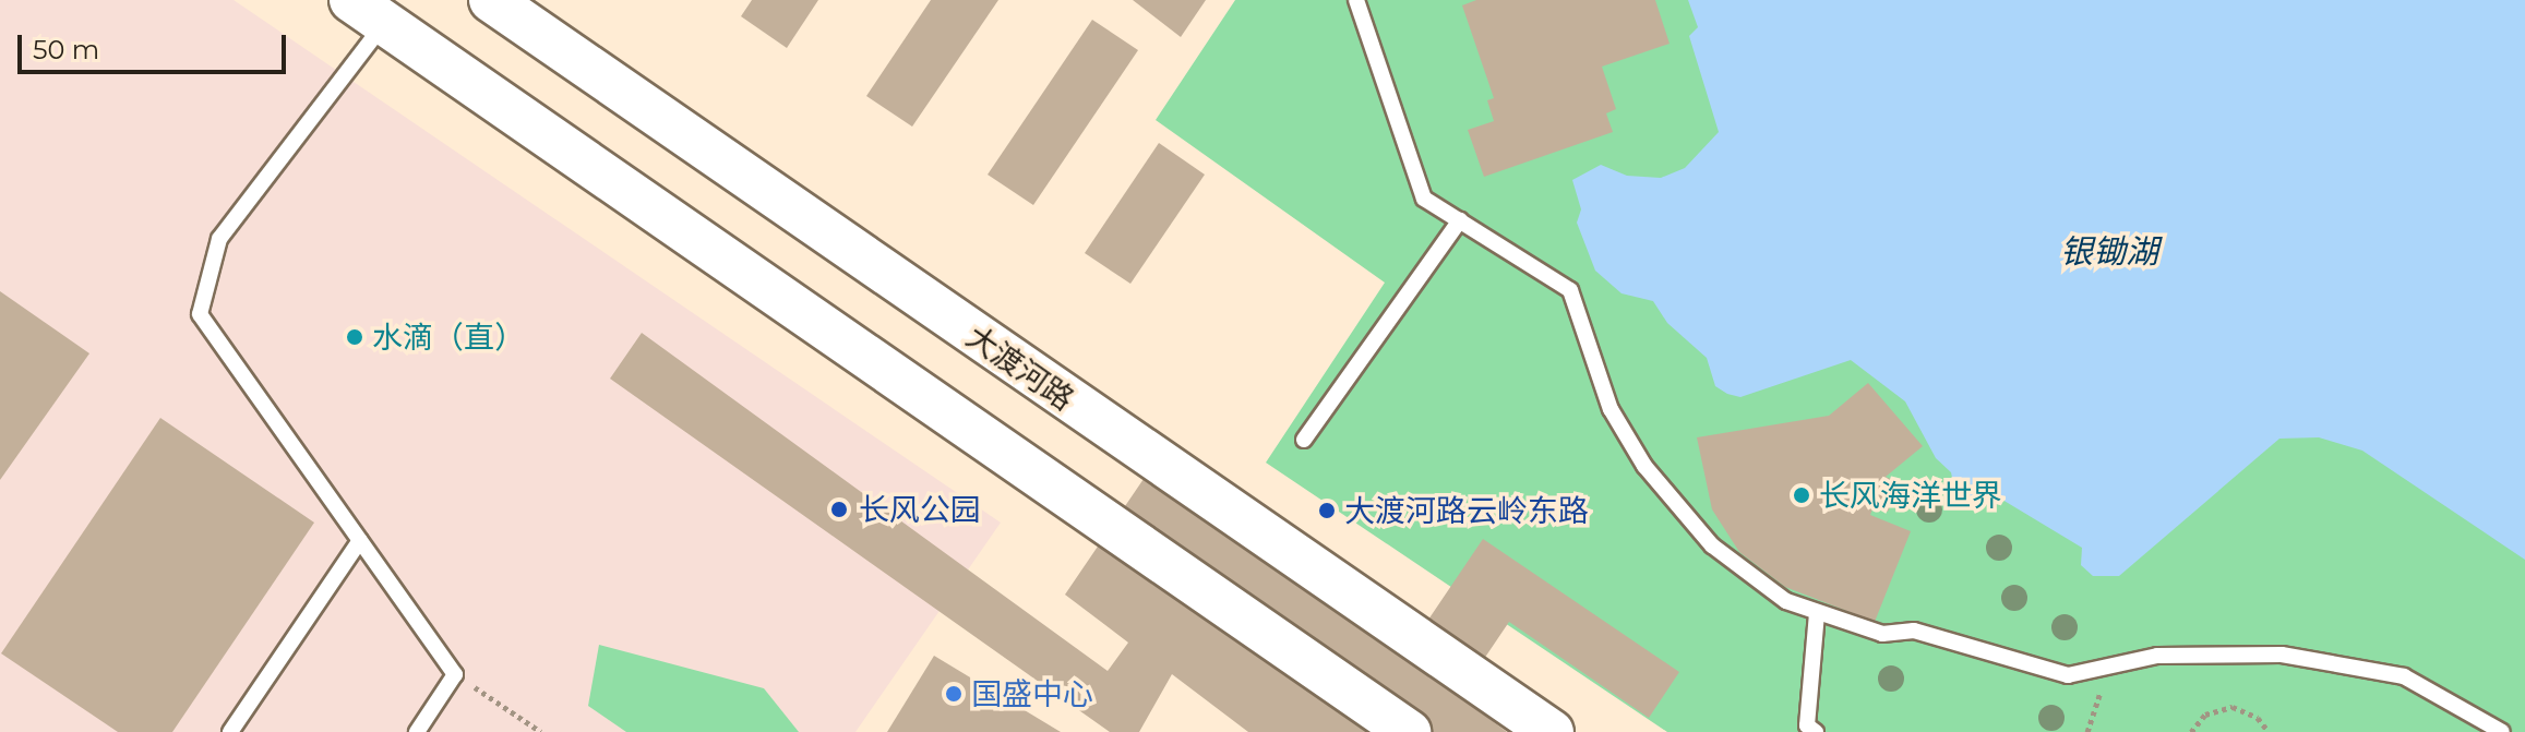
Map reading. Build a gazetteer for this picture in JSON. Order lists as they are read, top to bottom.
{
  "streets": {
    "main road": ["大渡河路"]
  },
  "water": ["银锄湖"],
  "places": [
    "水滴（直）",
    "长风海洋世界",
    "长风公园",
    "大渡河路云岭东路",
    "国盛中心"
  ],
  "scale_bar": "50 m"
}
